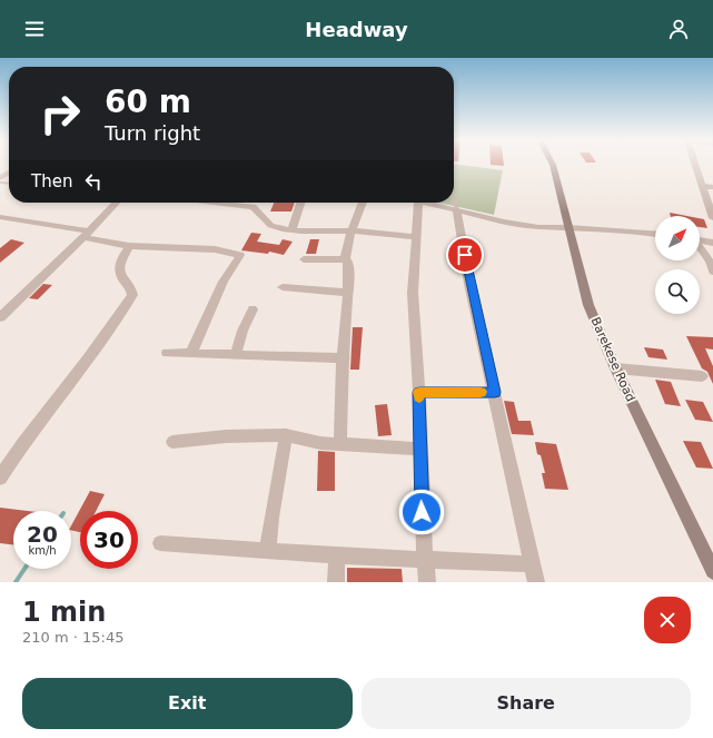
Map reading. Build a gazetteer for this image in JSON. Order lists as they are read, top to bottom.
{
  "streets": {
    "main road": ["Barekese Road"]
  },
  "north": "top right",
  "page": {
    "header": "Headway",
    "turn": ["60 m", "Turn right"],
    "then": "Then",
    "speed": "20 km/h",
    "limit": "30",
    "heading": ["1 min", "210 m · 15:45"],
    "buttons": ["Exit", "Share"]
  }
}
